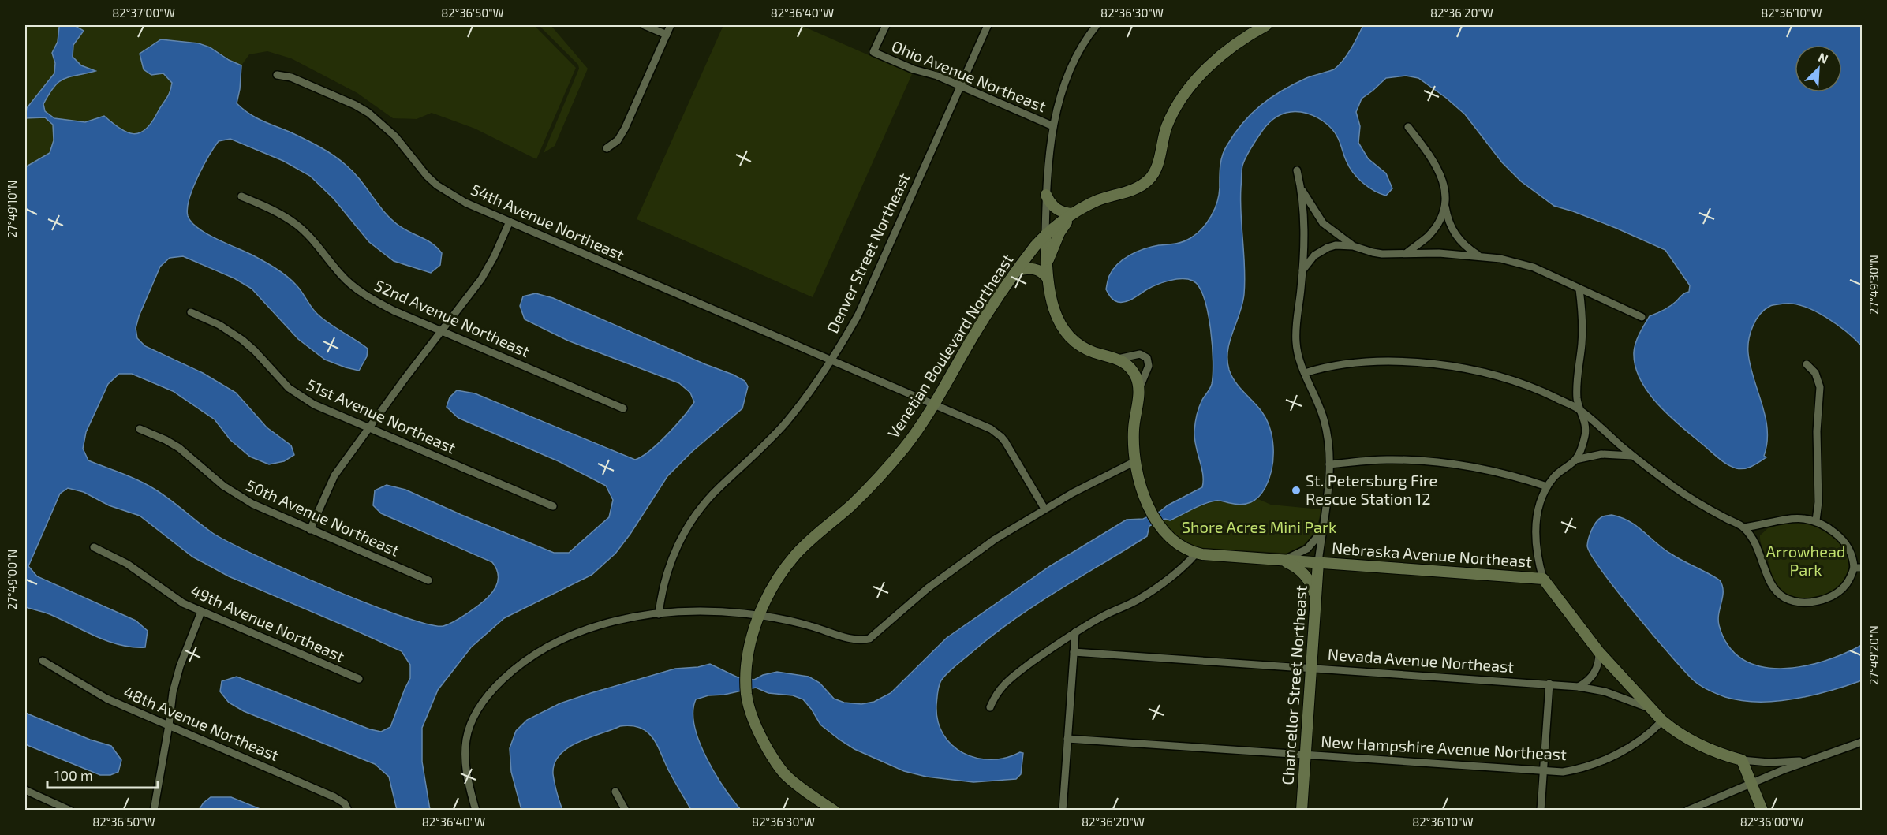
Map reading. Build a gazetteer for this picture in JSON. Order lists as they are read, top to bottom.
{
  "streets": {
    "street": [
      "Ohio Avenue Northeast",
      "54th Avenue Northeast",
      "Denver Street Northeast",
      "52nd Avenue Northeast",
      "Venetian Boulevard Northeast",
      "51st Avenue Northeast",
      "50th Avenue Northeast",
      "Nebraska Avenue Northeast",
      "49th Avenue Northeast",
      "Nevada Avenue Northeast",
      "Chancellor Street Northeast",
      "48th Avenue Northeast",
      "New Hampshire Avenue Northeast"
    ]
  },
  "crossings": [
    ["Ohio Avenue Northeast", "Denver Street Northeast"],
    ["54th Avenue Northeast", "Denver Street Northeast"],
    ["54th Avenue Northeast", "Venetian Boulevard Northeast"],
    ["Nebraska Avenue Northeast", "Chancellor Street Northeast"],
    ["Nevada Avenue Northeast", "Chancellor Street Northeast"],
    ["Chancellor Street Northeast", "New Hampshire Avenue Northeast"]
  ],
  "parks": ["Shore Acres Mini Park", "Arrowhead Park"],
  "places": ["St. Petersburg Fire Rescue Station 12"],
  "scale_bar": "100 m",
  "north": "top right",
  "coordinates": [
    "82°37'00\"W",
    "82°36'50\"W",
    "82°36'40\"W",
    "82°36'30\"W",
    "82°36'20\"W",
    "82°36'10\"W",
    "27°49'10\"N",
    "27°49'30\"N",
    "27°49'00\"N",
    "27°49'20\"N",
    "82°36'00\"W"
  ]
}
